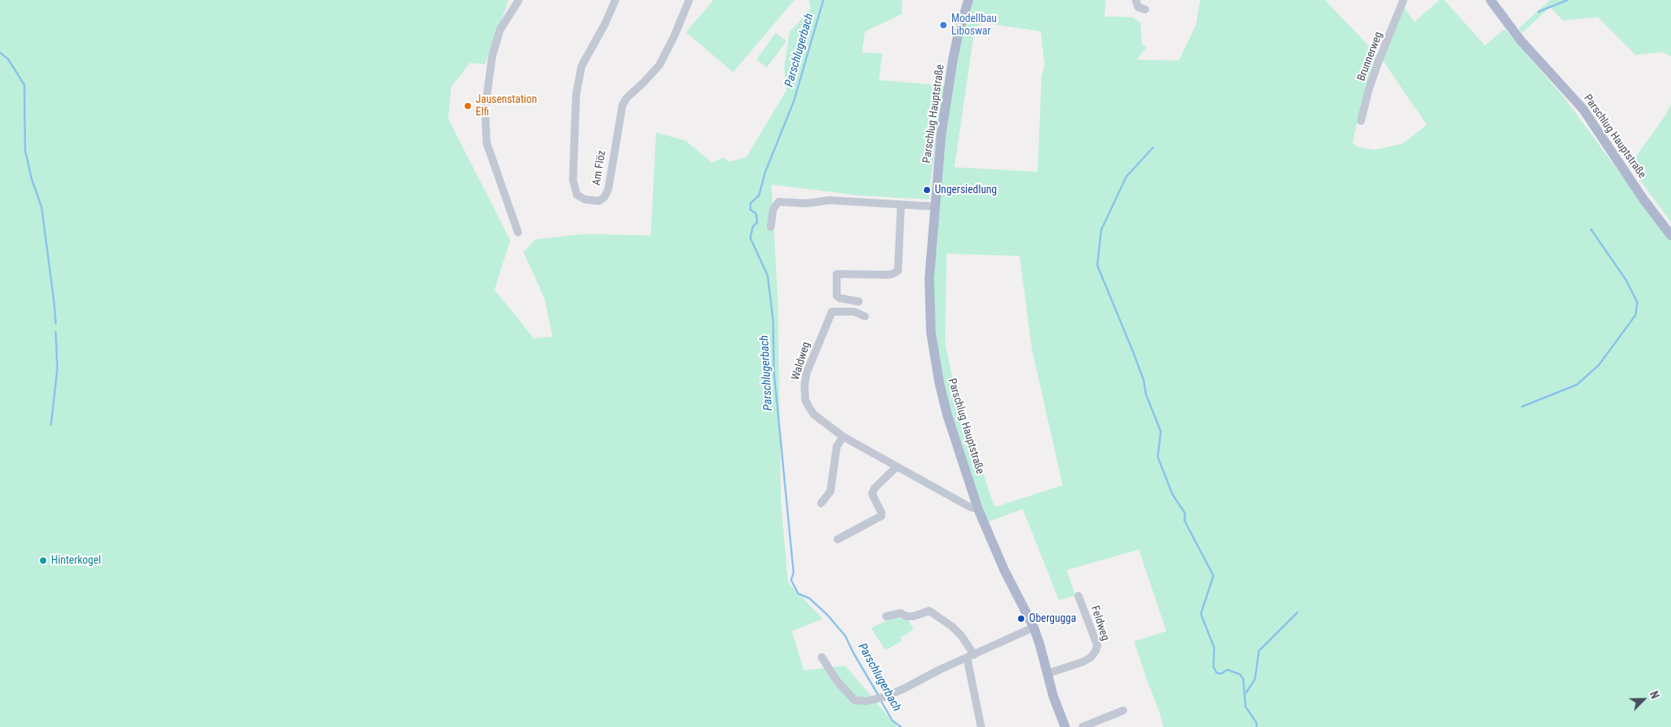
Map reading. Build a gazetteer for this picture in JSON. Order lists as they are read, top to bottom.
{
  "streets": {
    "main road": ["Parschlug Hauptstraße"],
    "street": [
      "Brunnerweg",
      "Am Flöz",
      "Waldweg",
      "Feldweg"
    ]
  },
  "crossings": [
    ["Parschlug Hauptstraße", "Waldweg"],
    ["Parschlug Hauptstraße", "Feldweg"]
  ],
  "water": ["Parschlugerbach"],
  "places": [
    "Modellbau Liboswar",
    "Jausenstation Elfi",
    "Ungersiedlung",
    "Hinterkogel",
    "Obergugga"
  ],
  "north": "top right"
}
